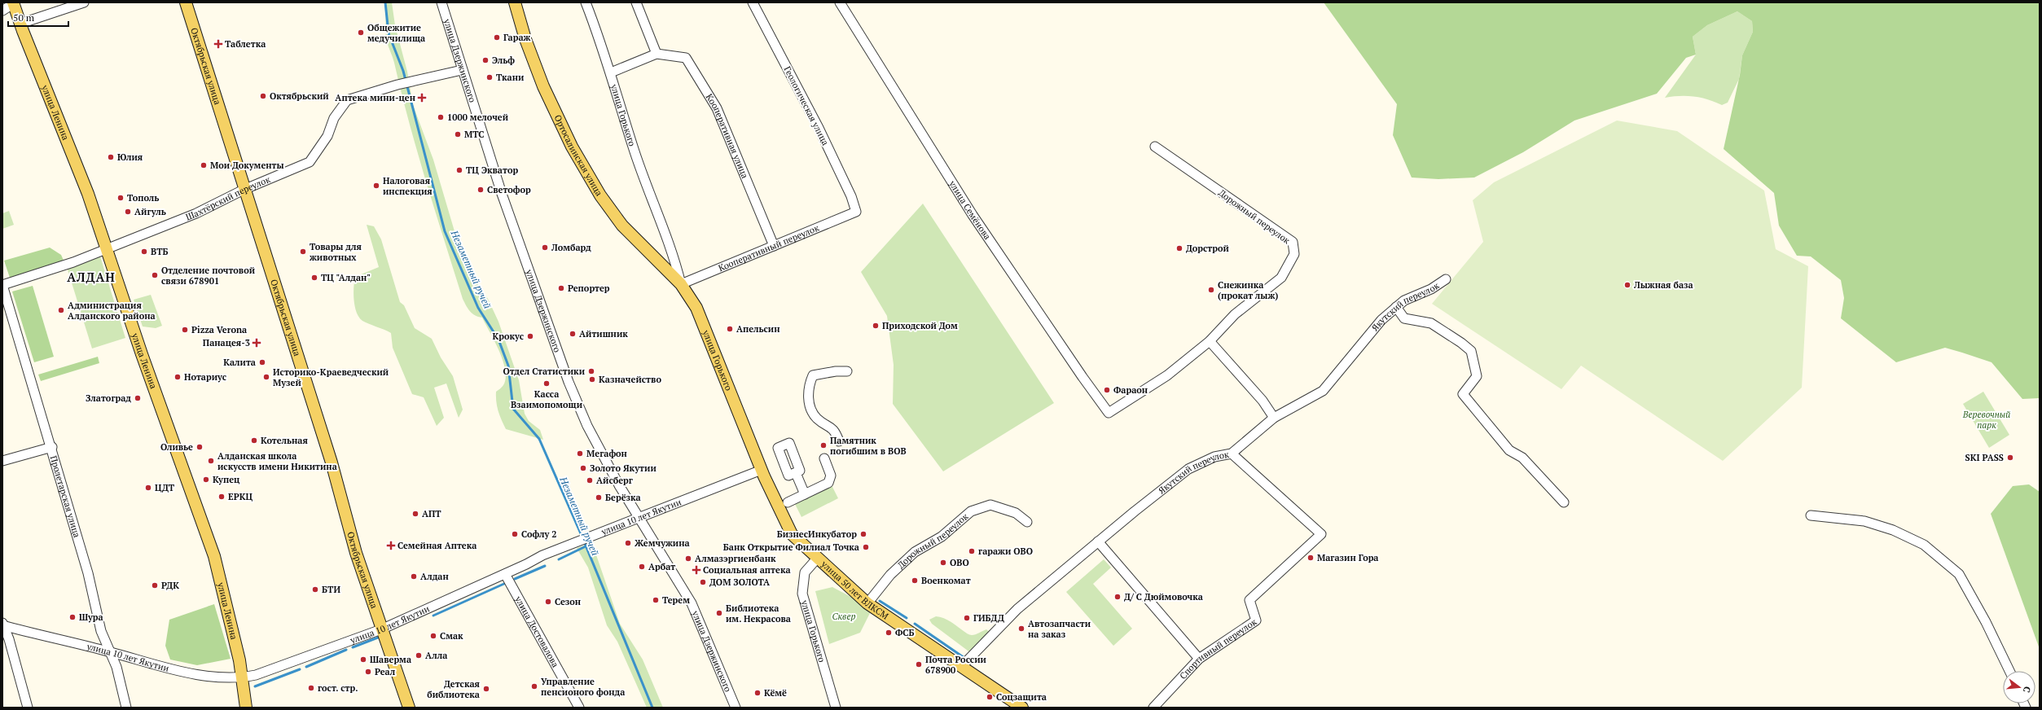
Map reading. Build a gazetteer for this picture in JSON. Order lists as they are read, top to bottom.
{
  "streets": {
    "main road": [
      "Октябрьская улица",
      "улица Ленина",
      "улица Горького",
      "Ортосалинская улица",
      "улица 50 лет ВЛКСМ"
    ],
    "street": [
      "улица Дзержинского",
      "Геологическая улица",
      "Кооперативная улица",
      "Шахтёрский переулок",
      "улица Семёнова",
      "Дорожный переулок",
      "Кооперативный переулок",
      "Якутский переулок",
      "Пролетарская улица",
      "улица 10 лет Якутии",
      "улица Достовалова",
      "Спортивный переулок"
    ]
  },
  "crossings": [
    ["улица Дзержинского", "Шахтёрский переулок"],
    ["улица Дзержинского", "улица 10 лет Якутии"],
    ["Октябрьская улица", "Шахтёрский переулок"],
    ["Октябрьская улица", "улица 10 лет Якутии"],
    ["Геологическая улица", "Кооперативный переулок"],
    ["улица Ленина", "Шахтёрский переулок"],
    ["улица Ленина", "улица 10 лет Якутии"],
    ["улица Горького", "Ортосалинская улица"],
    ["улица Горького", "Кооперативный переулок"],
    ["улица Горького", "улица 10 лет Якутии"],
    ["улица Горького", "улица 50 лет ВЛКСМ"],
    ["Кооперативная улица", "Кооперативный переулок"],
    ["Ортосалинская улица", "Кооперативный переулок"],
    ["Шахтёрский переулок", "Пролетарская улица"],
    ["улица Семёнова", "Дорожный переулок"],
    ["Дорожный переулок", "улица 50 лет ВЛКСМ"],
    ["Якутский переулок", "улица 50 лет ВЛКСМ"],
    ["Якутский переулок", "Спортивный переулок"],
    ["Пролетарская улица", "улица 10 лет Якутии"],
    ["улица 10 лет Якутии", "улица Достовалова"]
  ],
  "districts": ["АЛДАН"],
  "water": ["Незаметный ручей"],
  "parks": ["Веревочный парк", "Сквер"],
  "places": {
    "other": [
      "Общежитие медучилища",
      "Гараж",
      "Эльф",
      "Ткани",
      "Октябрьский",
      "1000 мелочей",
      "МТС",
      "Юлия",
      "Мои Документы",
      "ТЦ Экватор",
      "Налоговая инспекция",
      "Светофор",
      "Тополь",
      "Айгуль",
      "Ломбард",
      "Дорстрой",
      "ВТБ",
      "Товары для животных",
      "Отделение почтовой связи 678901",
      "ТЦ \"Алдан\"",
      "Лыжная база",
      "Репортер",
      "Снежинка (прокат лыж)",
      "Администрация Алданского района",
      "Приходской Дом",
      "Апельсин",
      "Pizza Verona",
      "Айтишник",
      "Крокус",
      "Калита",
      "Отдел Статистики",
      "Нотариус",
      "Историко-Краеведческий Музей",
      "Казначейство",
      "Касса Взаимопомощи",
      "Фараон",
      "Златоград",
      "Котельная",
      "Памятник погибшим в ВОВ",
      "Оливье",
      "Мегафон",
      "SKI PASS",
      "Алданская школа искусств имени Никитина",
      "Золото Якутии",
      "Купец",
      "Айсберг",
      "ЦДТ",
      "ЕРКЦ",
      "Берёзка",
      "АПТ",
      "Софлу 2",
      "БизнесИнкубатор",
      "Жемчужина",
      "Банк Открытие Филиал Точка",
      "гаражи ОВО",
      "Магазин Гора",
      "Алмазэргиенбанк",
      "ОВО",
      "Арбат",
      "Алдан",
      "Военкомат",
      "ДОМ ЗОЛОТА",
      "РДК",
      "БТИ",
      "Д/ С Дюймовочка",
      "Терем",
      "Сезон",
      "Библиотека им. Некрасова",
      "Шура",
      "ГИБДД",
      "Автозапчасти на заказ",
      "ФСБ",
      "Смак",
      "Алла",
      "Шаверма",
      "Почта России 678900",
      "Реал",
      "Управление пенсионого фонда",
      "гост. стр.",
      "Детская библиотека",
      "Кёмё",
      "Соцзащита"
    ],
    "health": [
      "Таблетка",
      "Аптека мини-цен",
      "Панацея-3",
      "Семейная Аптека",
      "Социальная аптека"
    ]
  },
  "scale_bar": "50 m",
  "north": "right"
}
